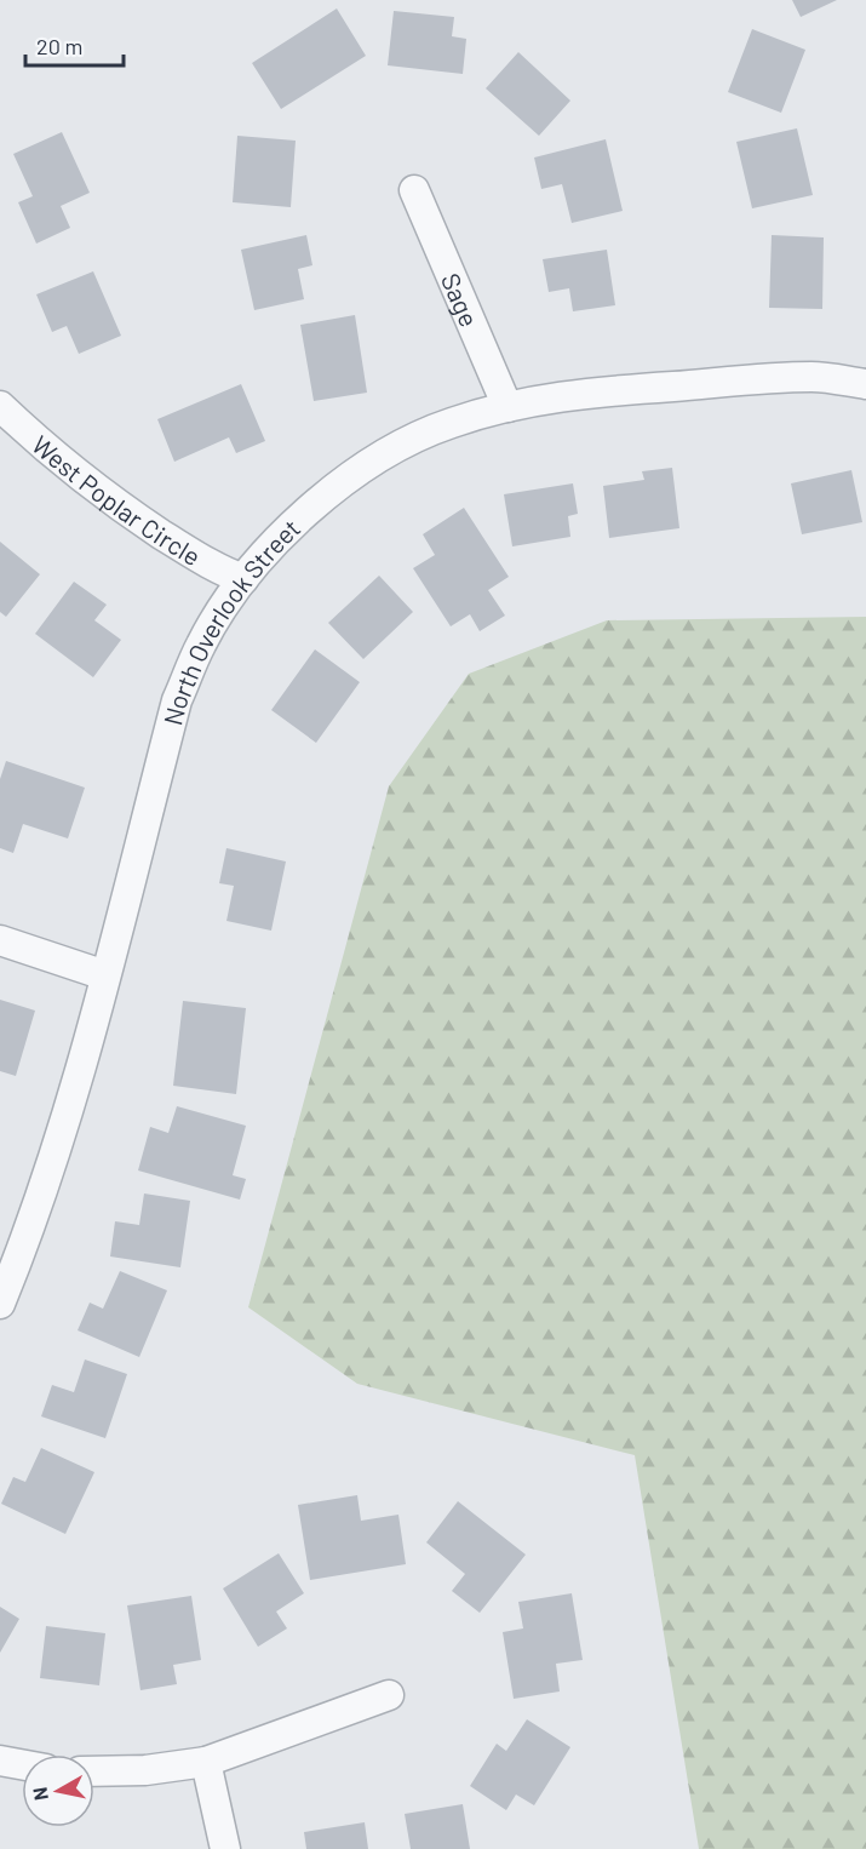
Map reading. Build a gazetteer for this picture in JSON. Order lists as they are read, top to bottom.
{
  "streets": {
    "street": ["Sage", "West Poplar Circle", "North Overlook Street"]
  },
  "crossings": [
    ["Sage", "North Overlook Street"],
    ["West Poplar Circle", "North Overlook Street"]
  ],
  "scale_bar": "20 m",
  "north": "left"
}
